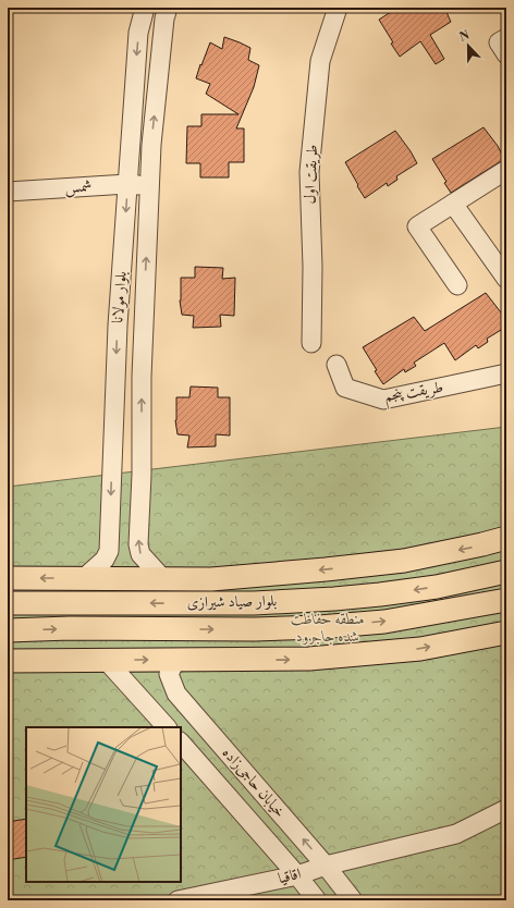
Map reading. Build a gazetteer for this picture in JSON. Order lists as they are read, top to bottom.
{
  "streets": {
    "main road": ["بلوار صیاد شیرازی"],
    "street": [
      "طریقت اول",
      "شمس",
      "بلوار مولانا",
      "طریقت پنجم",
      "خیابان حاجی‌زاده",
      "اقاقیا"
    ]
  },
  "crossings": [
    ["شمس", "بلوار مولانا"],
    ["خیابان حاجی‌زاده", "اقاقیا"]
  ],
  "parks": ["منطقه حفاظت شده جاجرود"],
  "north": "top"
}
